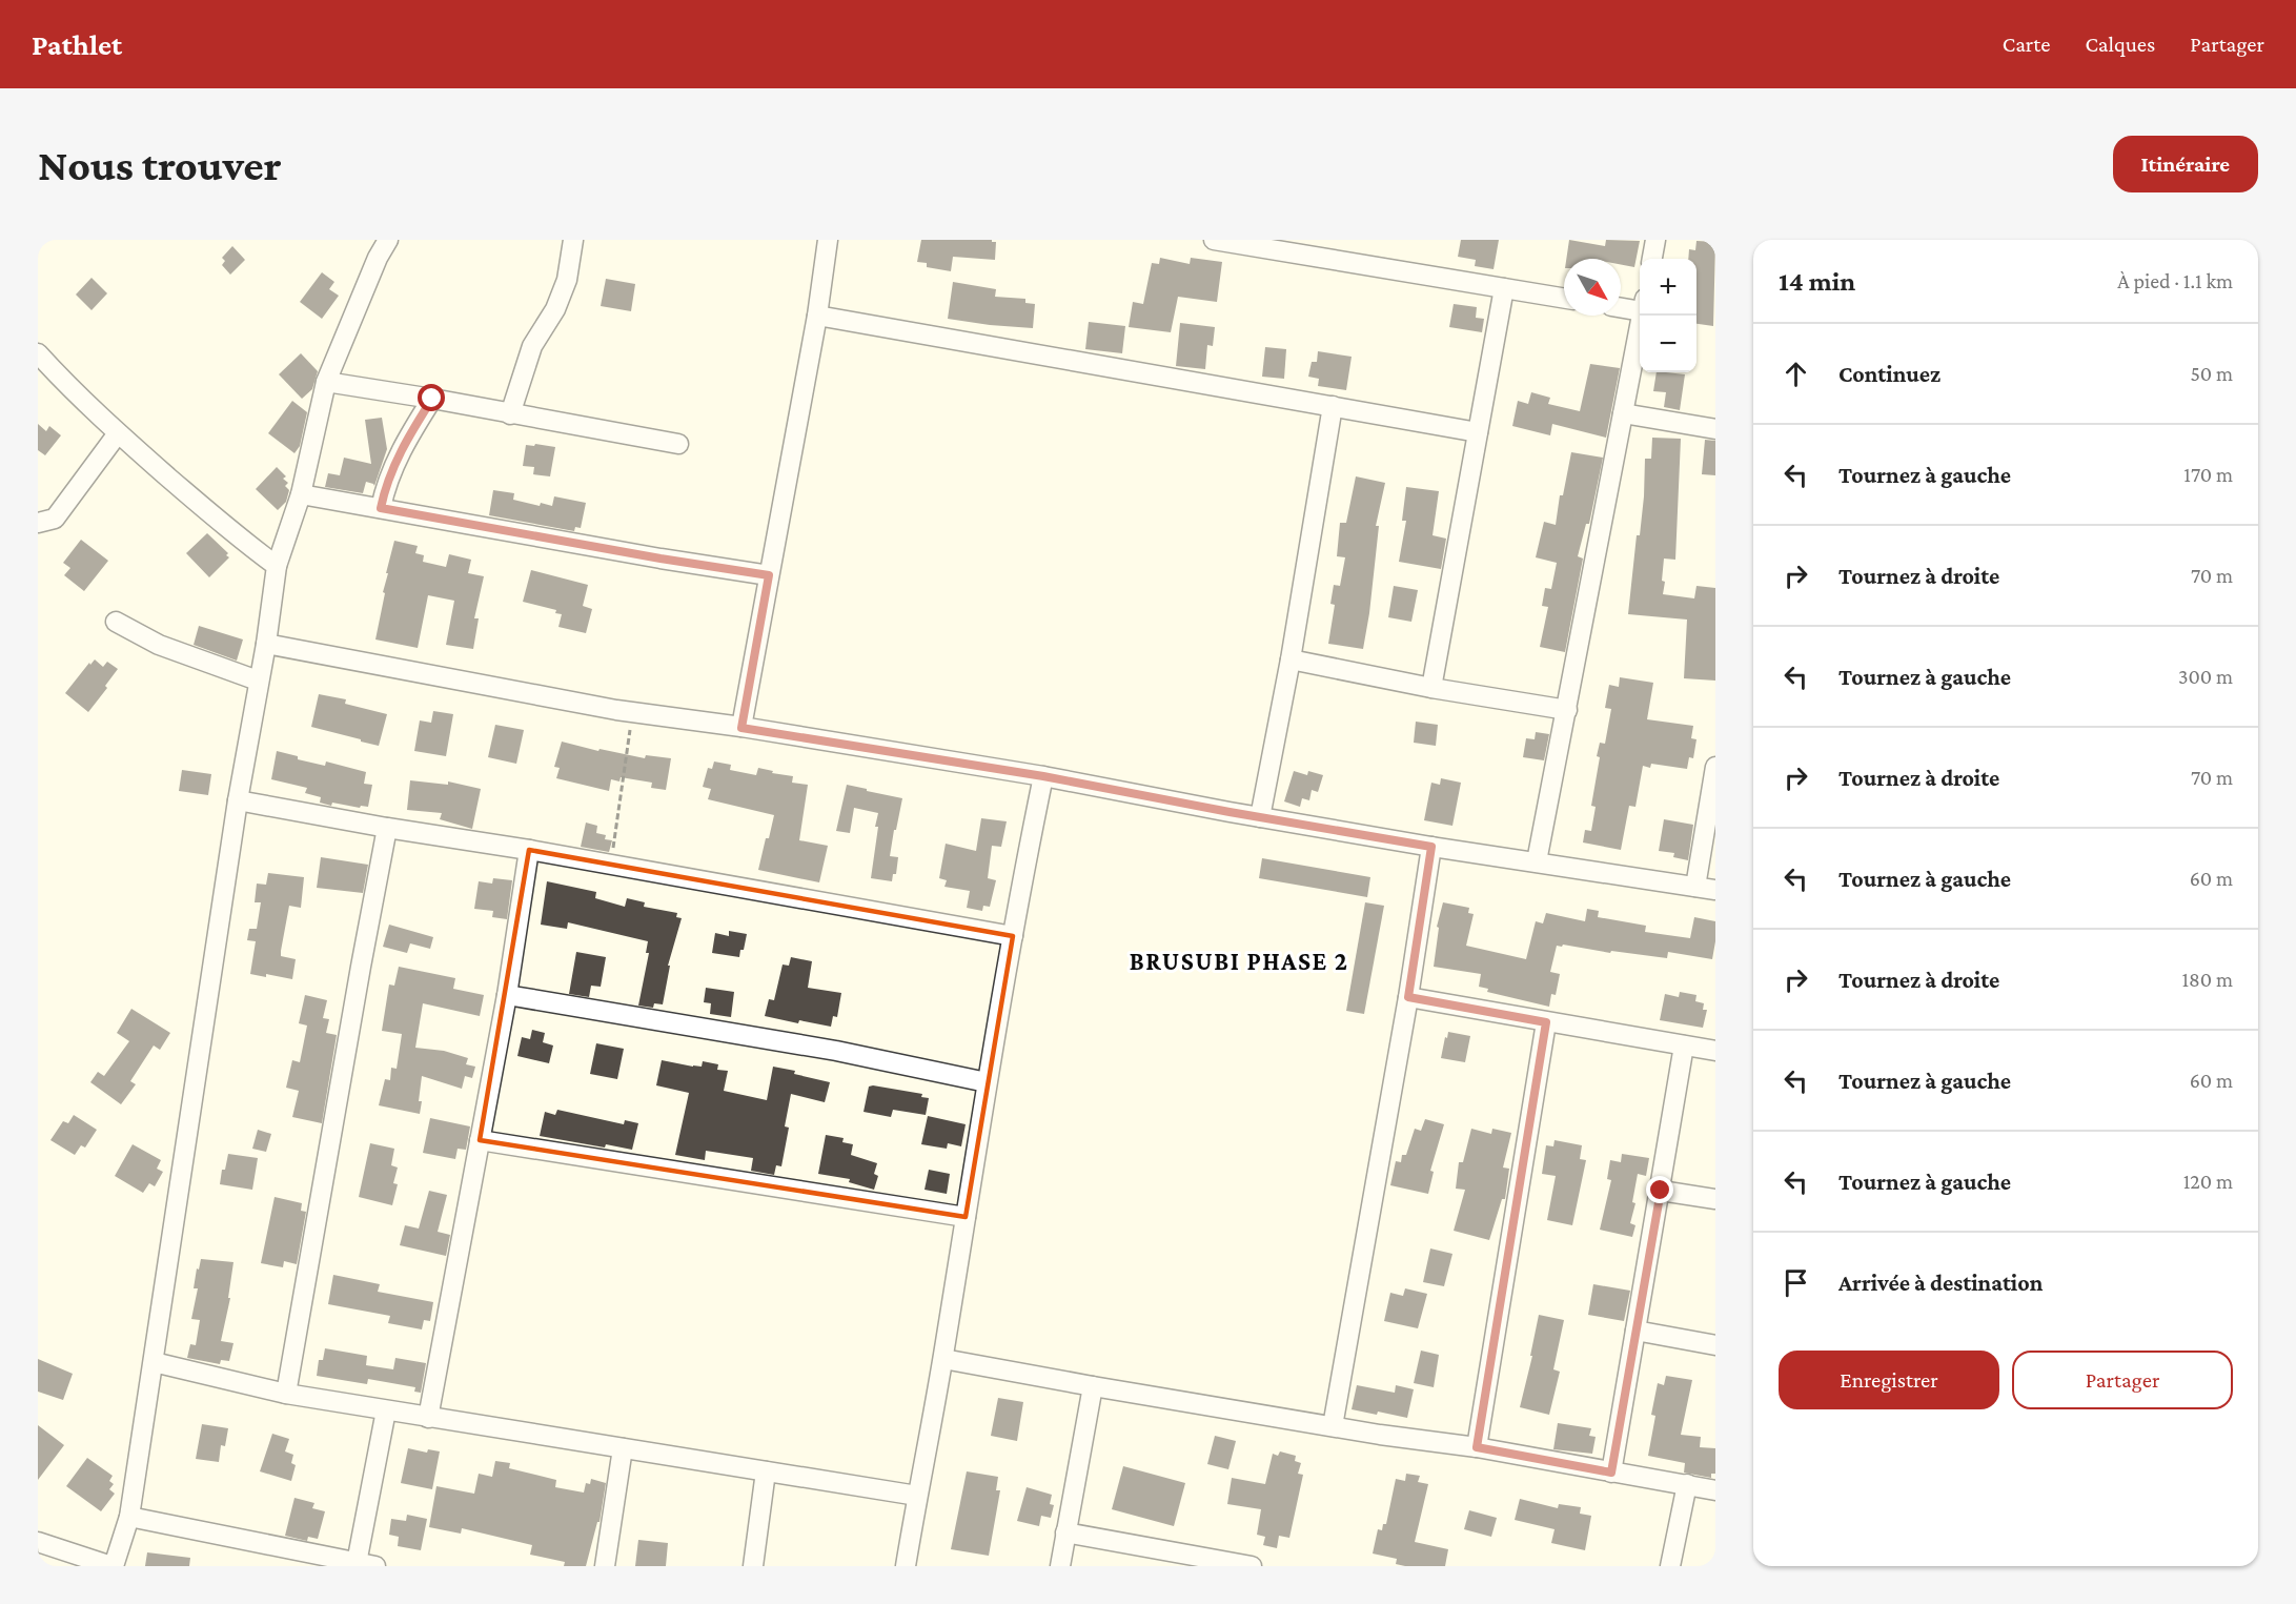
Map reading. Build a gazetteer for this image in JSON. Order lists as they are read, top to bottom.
{
  "districts": ["BRUSUBI PHASE 2"],
  "north": "bottom right",
  "page": {
    "header": "Pathlet",
    "nav": ["Carte", "Calques", "Partager"],
    "buttons": [
      "Itinéraire",
      ["Enregistrer", "Partager"]
    ],
    "title": "Nous trouver",
    "heading": ["14 min", "À pied · 1.1 km"],
    "map_buttons": ["+", "−"],
    "list": [
      ["Continuez", "50 m"],
      ["Tournez à gauche", "170 m"],
      ["Tournez à droite", "70 m"],
      ["Tournez à gauche", "300 m"],
      ["Tournez à droite", "70 m"],
      ["Tournez à gauche", "60 m"],
      ["Tournez à droite", "180 m"],
      ["Tournez à gauche", "60 m"],
      ["Tournez à gauche", "120 m"],
      "Arrivée à destination"
    ]
  }
}
